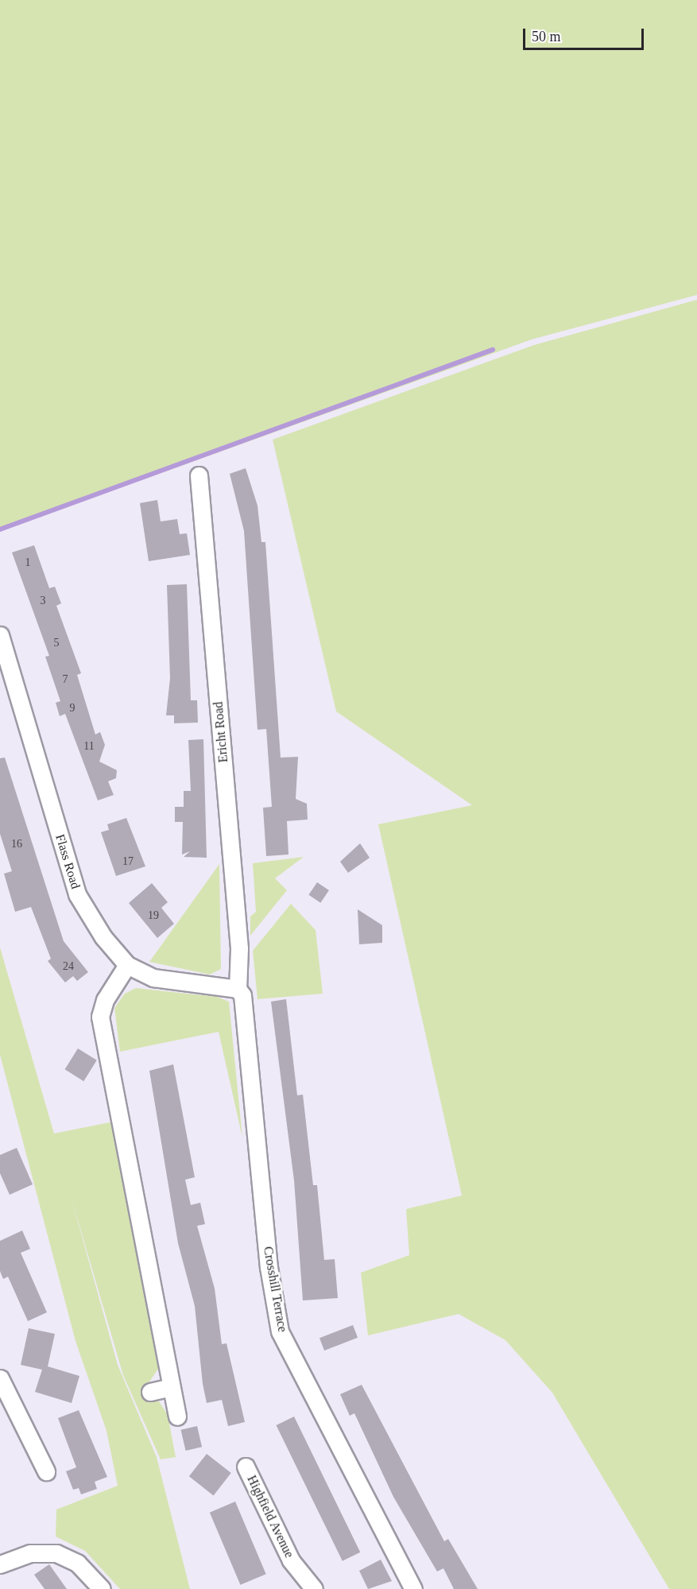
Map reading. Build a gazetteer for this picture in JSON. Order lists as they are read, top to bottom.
{
  "streets": {
    "street": [
      "Ericht Road",
      "Flass Road",
      "Crosshill Terrace",
      "Highfield Avenue"
    ]
  },
  "crossings": [
    ["Ericht Road", "Flass Road"],
    ["Ericht Road", "Crosshill Terrace"],
    ["Flass Road", "Crosshill Terrace"]
  ],
  "house_numbers": [
    "1",
    "3",
    "5",
    "7",
    "9",
    "11",
    "16",
    "17",
    "19",
    "24"
  ],
  "scale_bar": "50 m"
}
